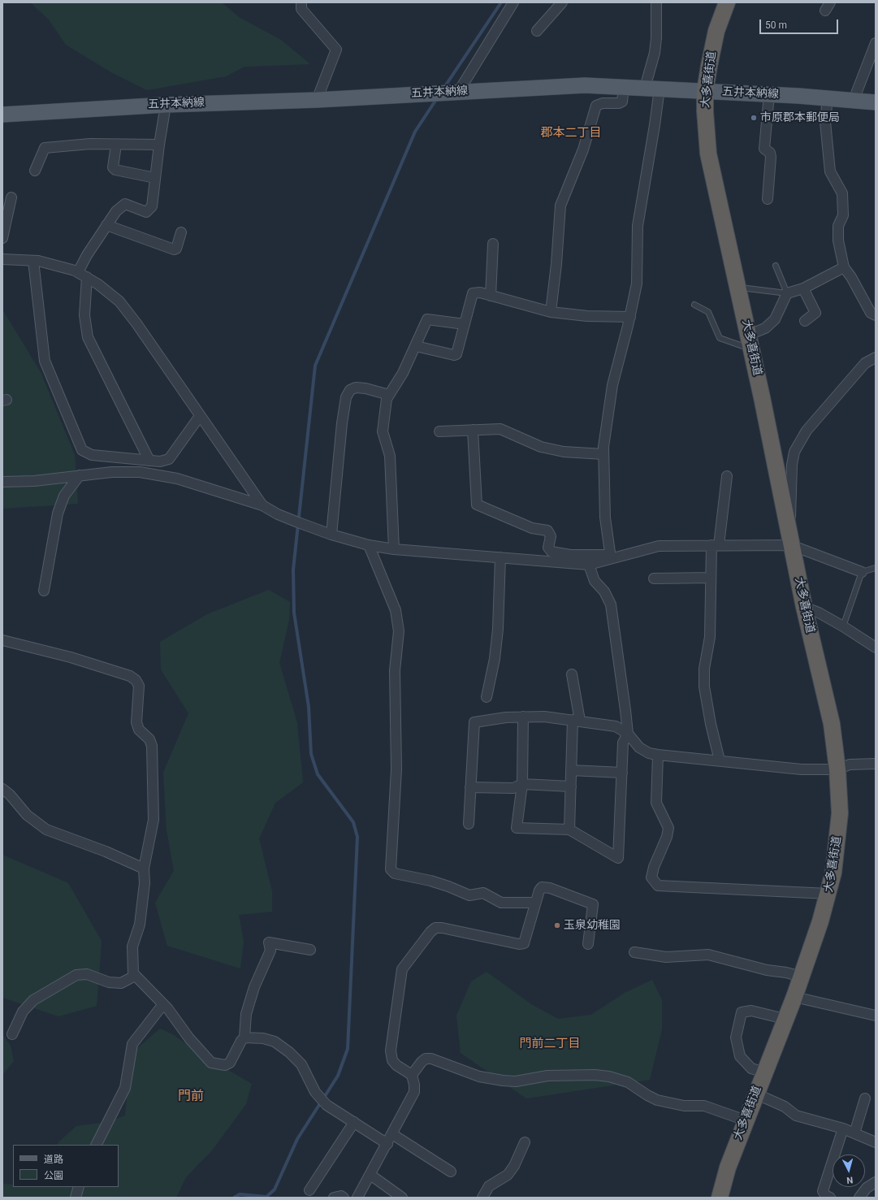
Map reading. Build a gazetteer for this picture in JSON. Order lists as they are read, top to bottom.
{
  "streets": {
    "highway": ["大多喜街道"],
    "main road": ["五井本納線"]
  },
  "crossings": [
    ["大多喜街道", "五井本納線"]
  ],
  "districts": ["郡本二丁目", "門前二丁目", "門前"],
  "places": ["市原郡本郵便局", "玉泉幼稚園"],
  "legend": ["道路", "公園"],
  "scale_bar": "50 m",
  "north": "bottom"
}
